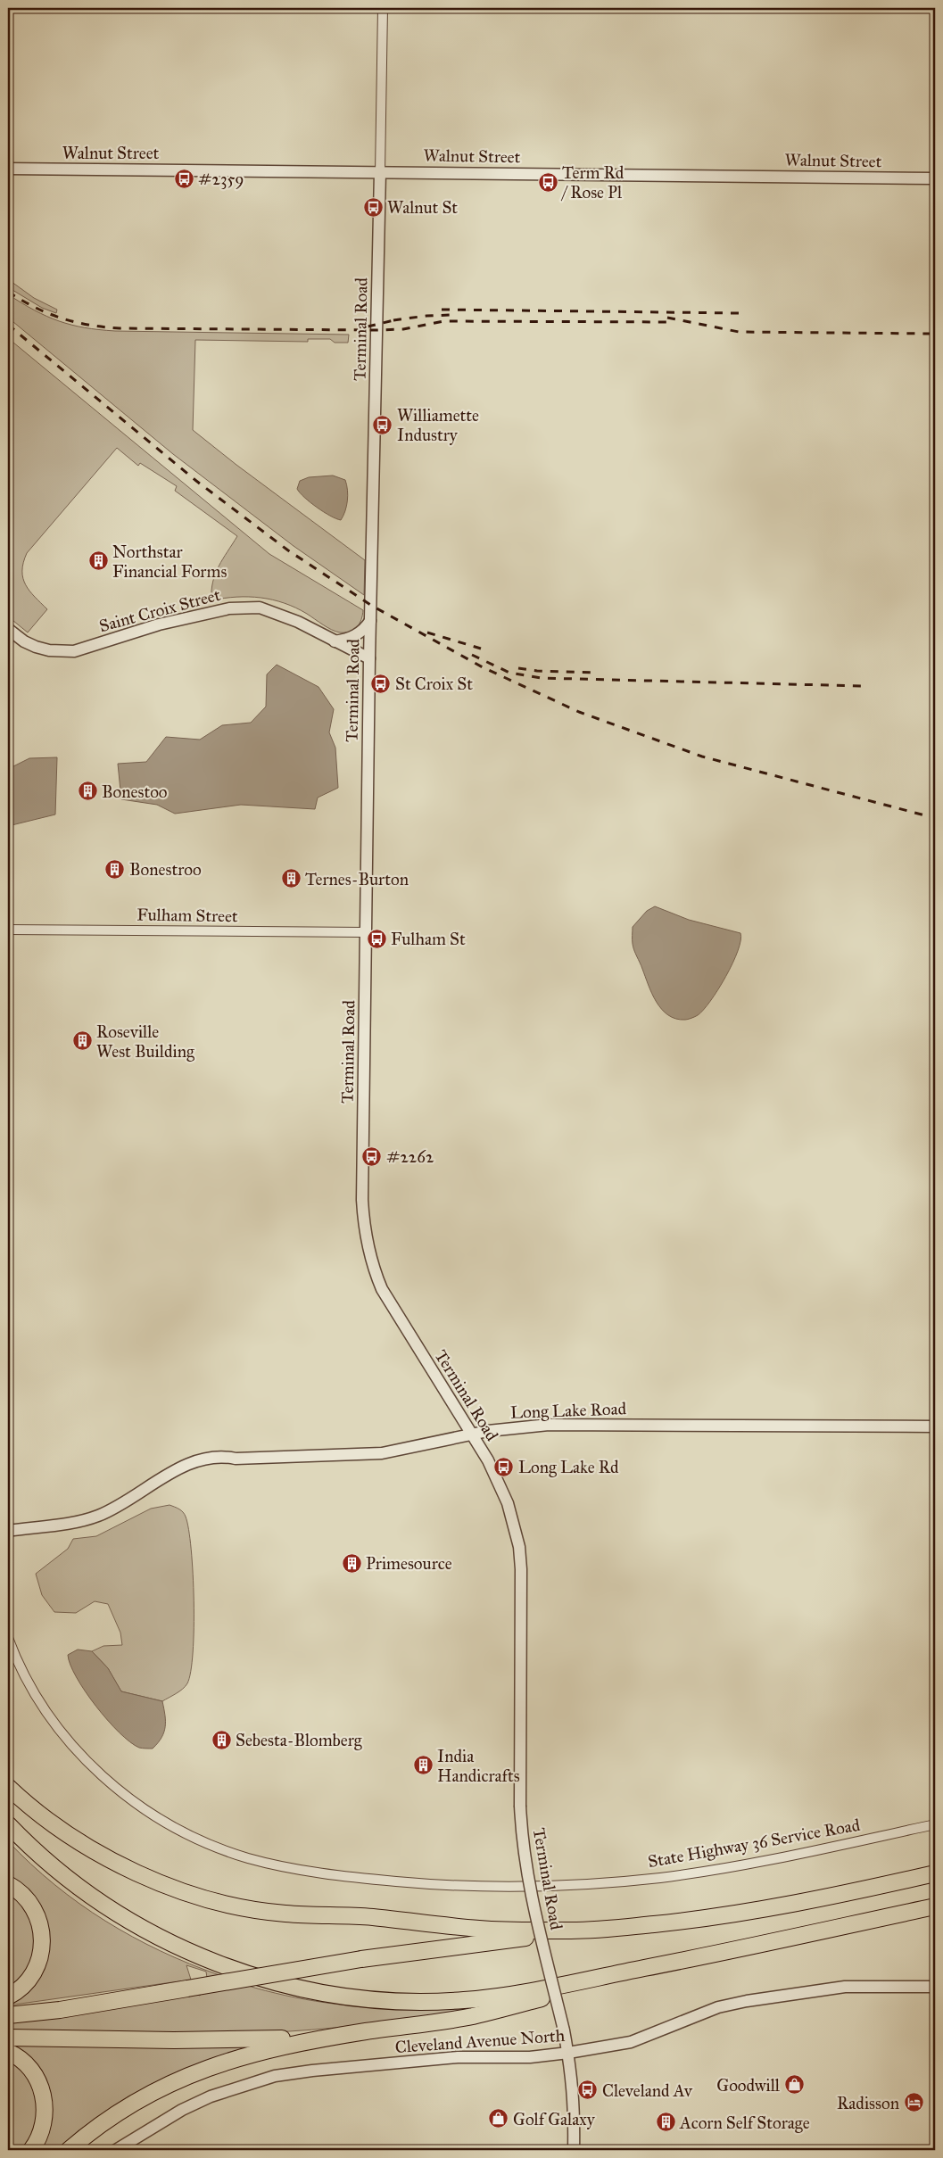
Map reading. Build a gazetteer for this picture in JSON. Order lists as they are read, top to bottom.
{
  "streets": {
    "street": [
      "Walnut Street",
      "Terminal Road",
      "Saint Croix Street",
      "Fulham Street",
      "Long Lake Road",
      "State Highway 36 Service Road",
      "Cleveland Avenue North"
    ]
  },
  "crossings": [
    ["Walnut Street", "Terminal Road"],
    ["Terminal Road", "Saint Croix Street"],
    ["Terminal Road", "Fulham Street"],
    ["Terminal Road", "Long Lake Road"],
    ["Terminal Road", "Cleveland Avenue North"]
  ],
  "places": {
    "bus stop": [
      "#2359",
      "Term Rd / Rose Pl",
      "Walnut St",
      "Williamette Industry",
      "St Croix St",
      "Fulham St",
      "#2262",
      "Long Lake Rd",
      "Cleveland Av"
    ],
    "building": [
      "Northstar Financial Forms",
      "Bonestoo",
      "Bonestroo",
      "Ternes-Burton",
      "Roseville West Building",
      "Primesource",
      "Sebesta-Blomberg",
      "India Handicrafts",
      "Acorn Self Storage"
    ],
    "shop": ["Goodwill", "Golf Galaxy"],
    "hotel": ["Radisson"]
  }
}
